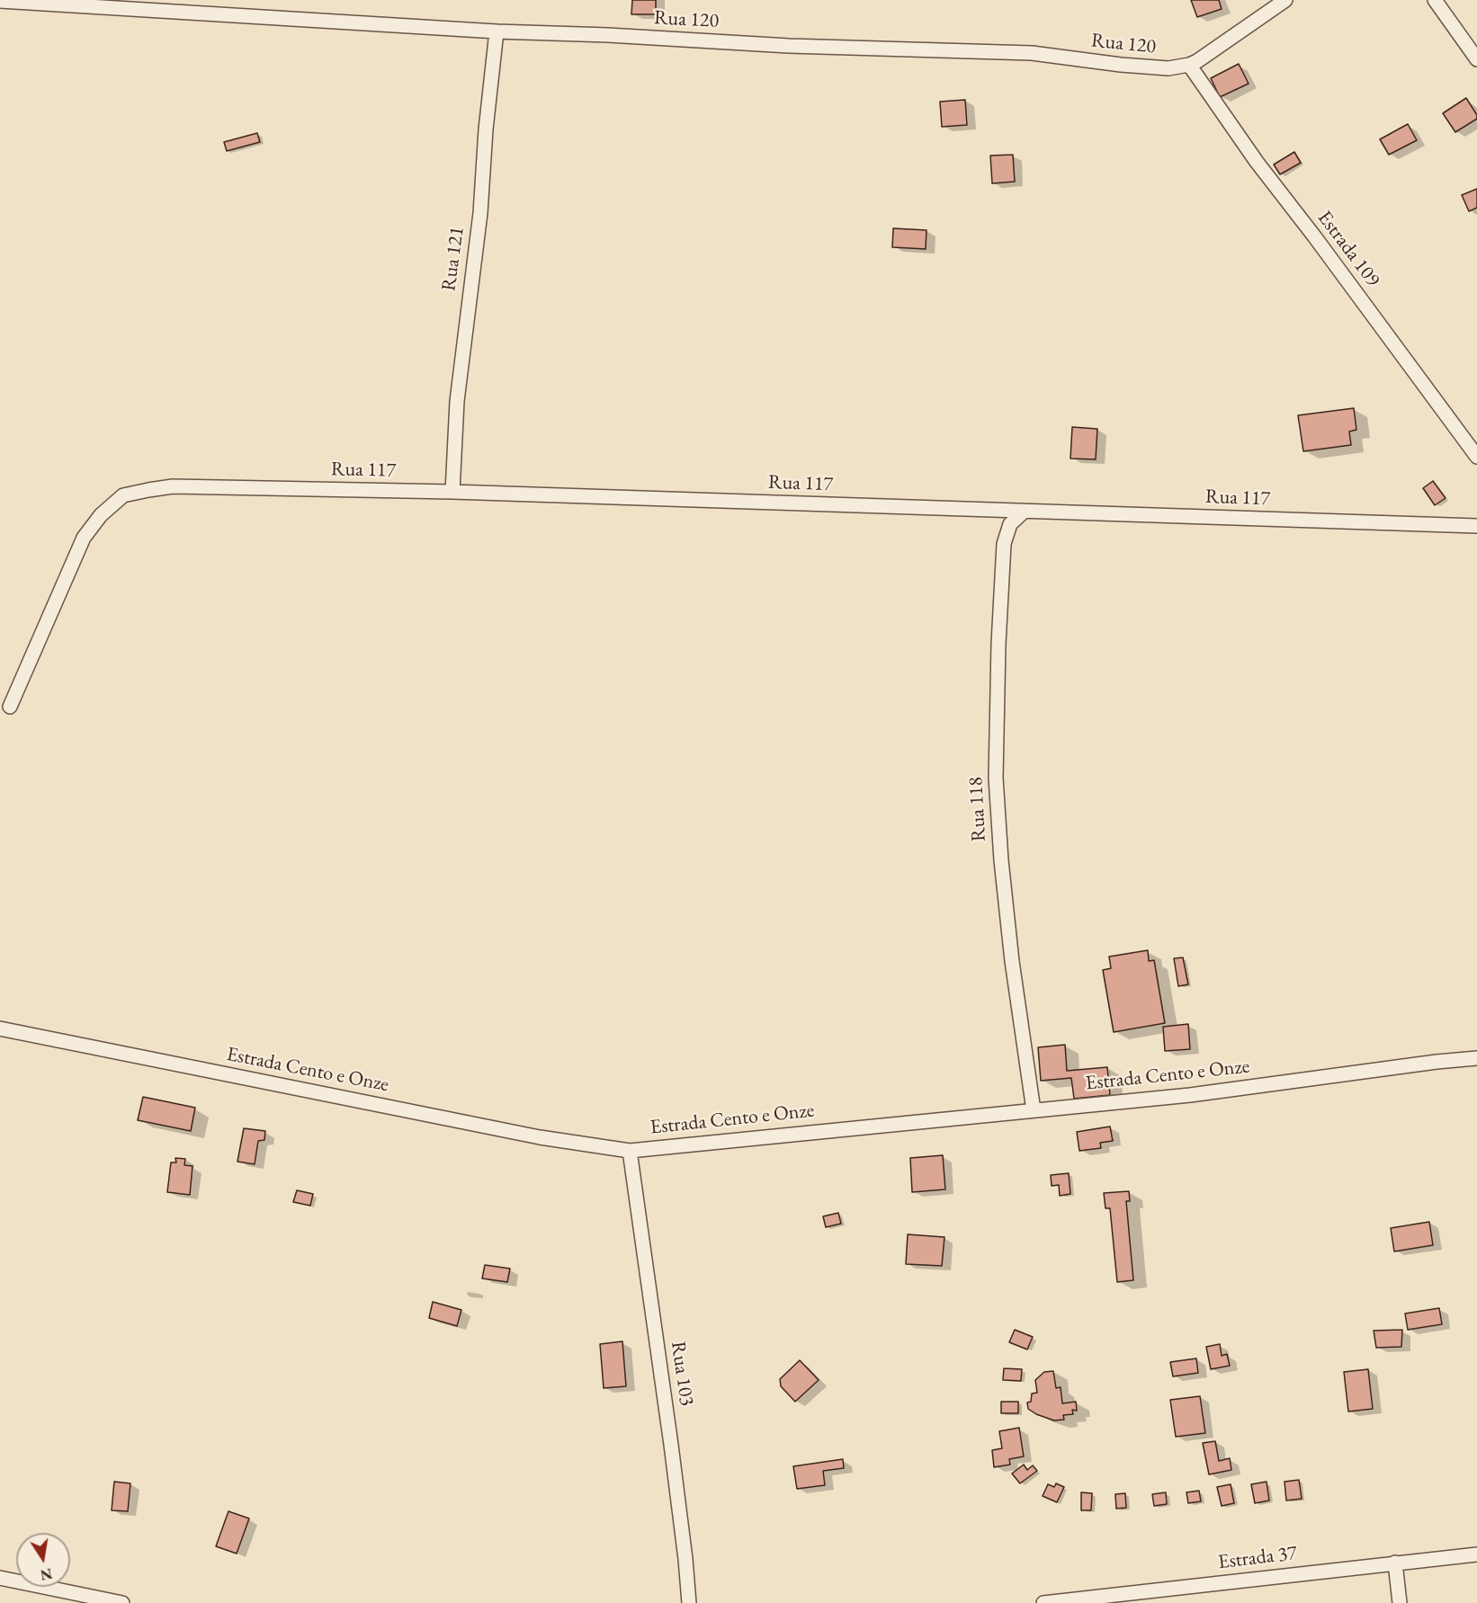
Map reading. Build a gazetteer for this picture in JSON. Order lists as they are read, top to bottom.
{
  "streets": {
    "street": [
      "Rua 120",
      "Estrada 109",
      "Rua 121",
      "Rua 117",
      "Rua 118",
      "Estrada Cento e Onze",
      "Rua 103",
      "Estrada 37"
    ]
  },
  "crossings": [
    ["Rua 120", "Estrada 109"],
    ["Rua 120", "Rua 121"],
    ["Rua 121", "Rua 117"],
    ["Rua 117", "Rua 118"],
    ["Rua 118", "Estrada Cento e Onze"],
    ["Estrada Cento e Onze", "Rua 103"]
  ],
  "north": "bottom"
}
